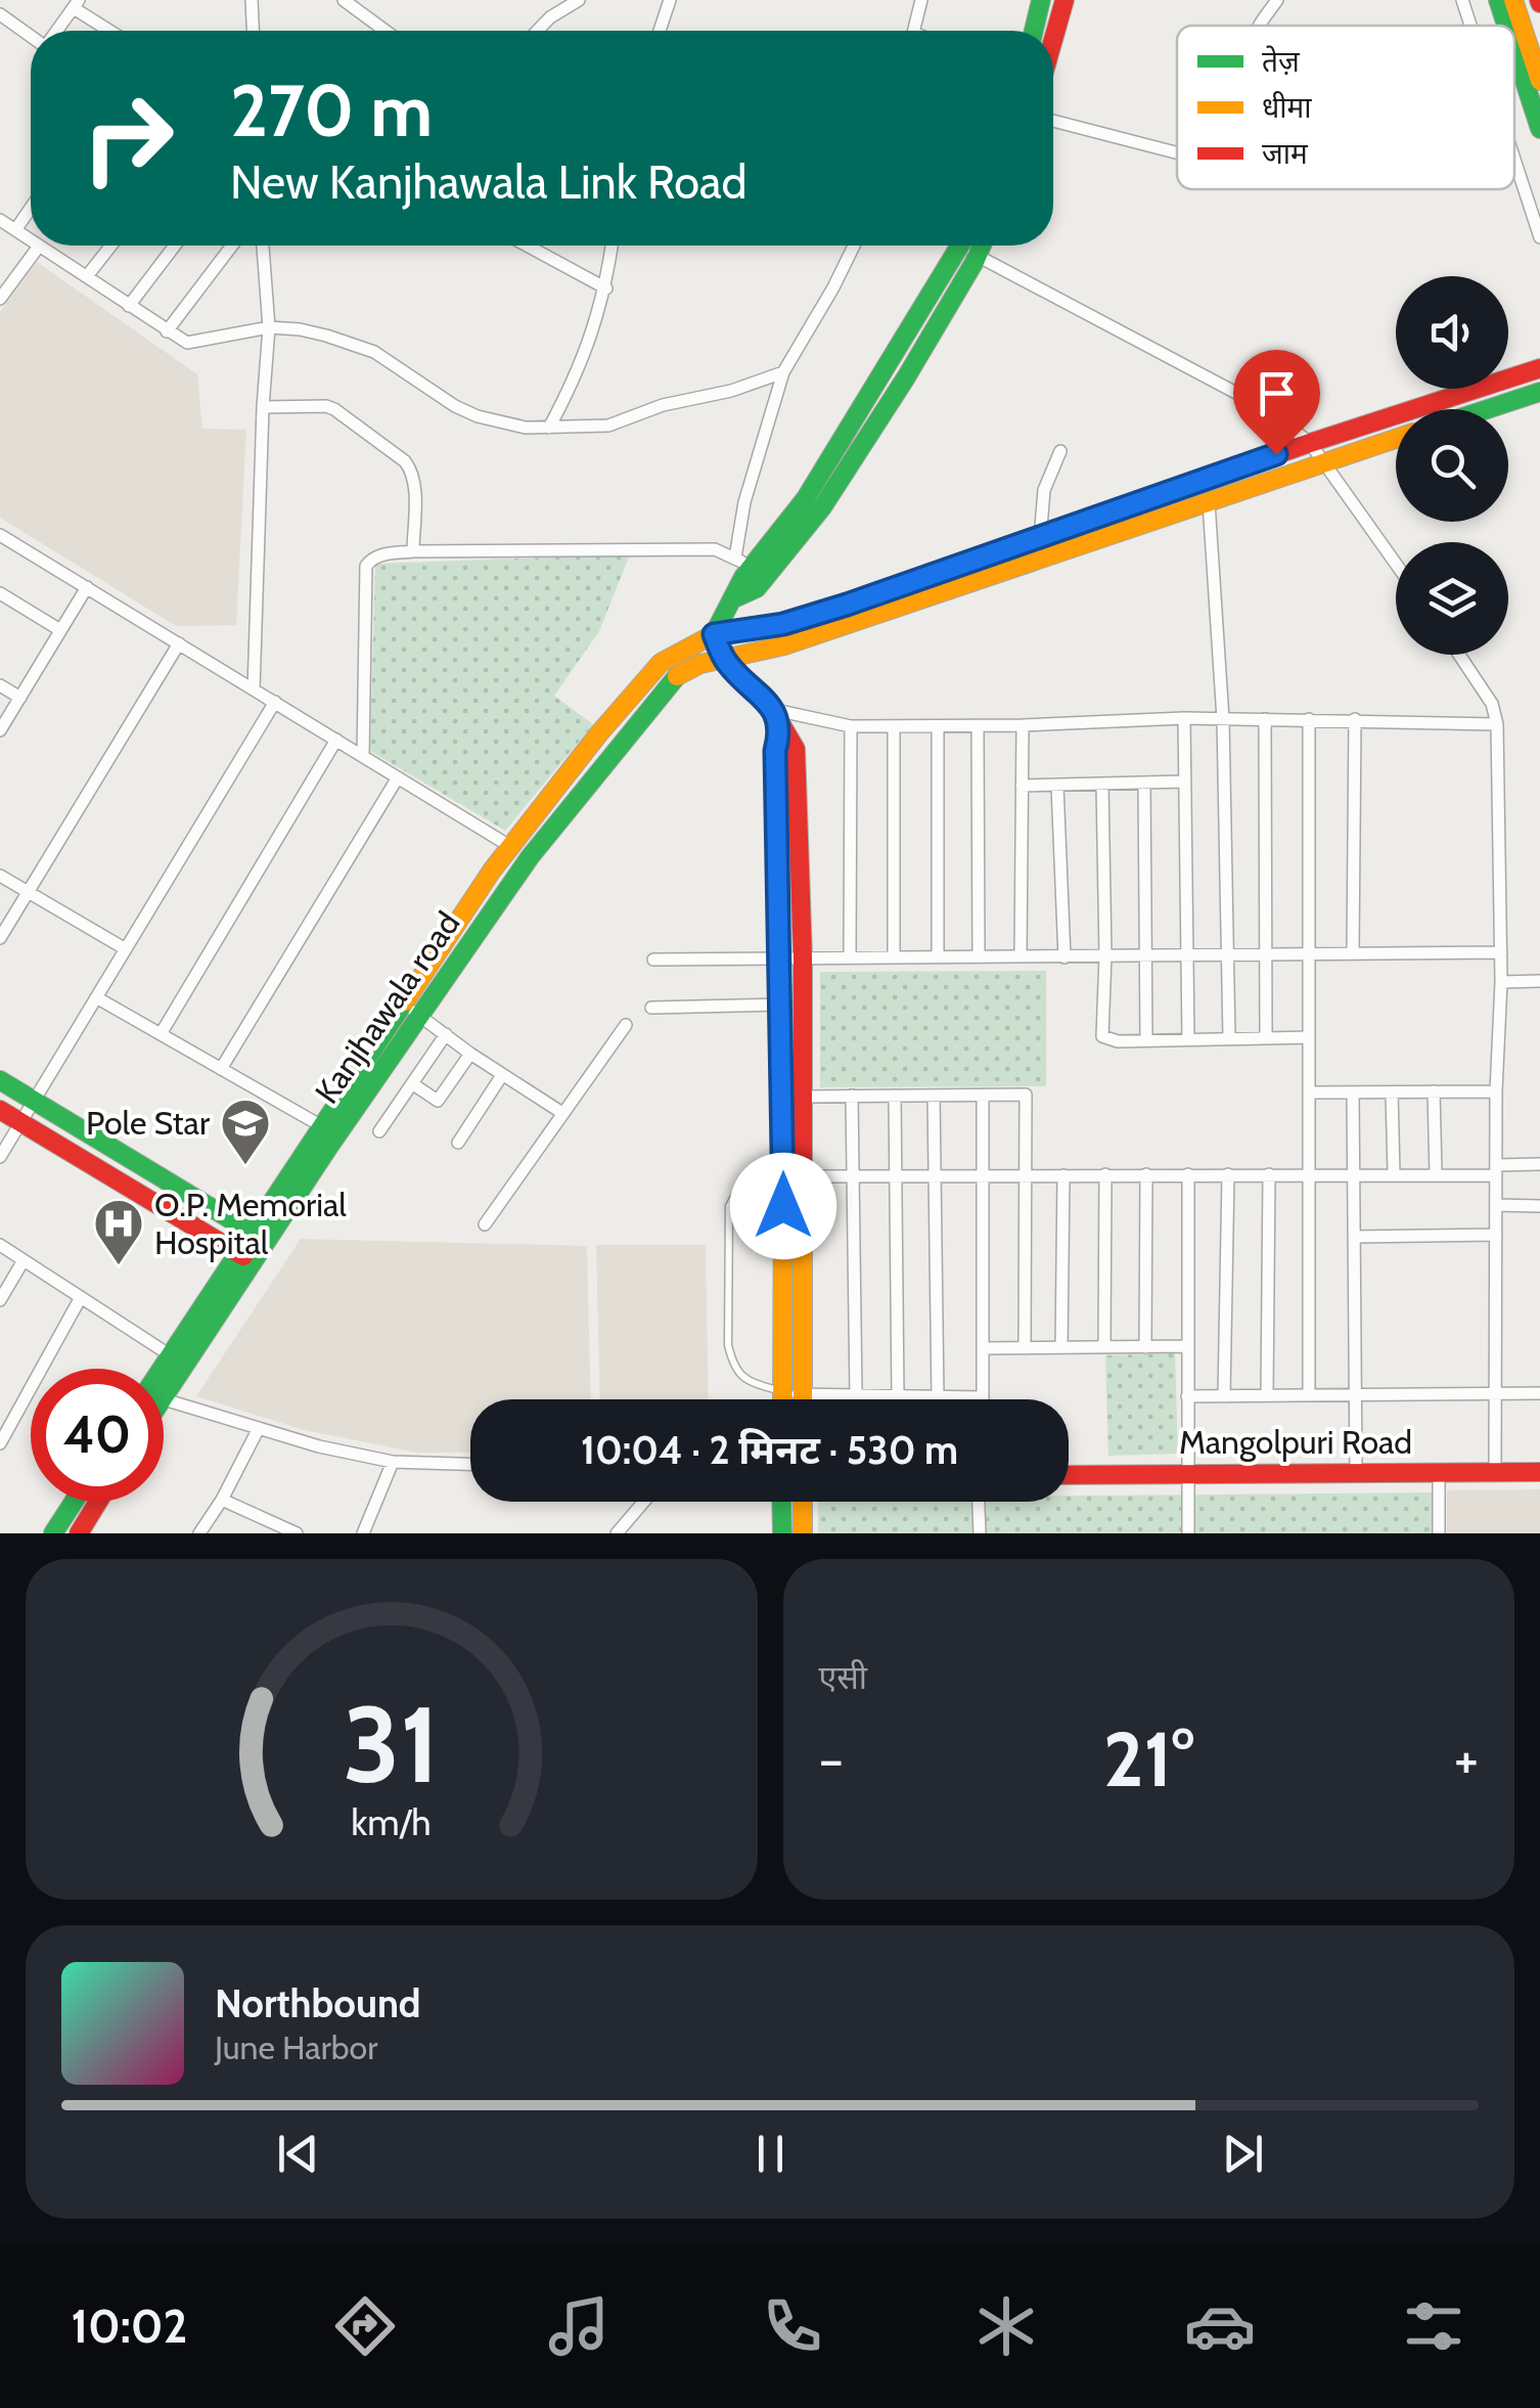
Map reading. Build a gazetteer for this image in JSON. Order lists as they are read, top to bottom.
{
  "streets": {
    "main road": ["Kanjhawala road", "Mangolpuri Road"]
  },
  "places": {
    "school or university": ["Pole Star"],
    "hospital": ["O.P. Memorial Hospital"]
  },
  "legend": ["तेज़", "धीमा", "जाम"],
  "page": {
    "turn": ["270 m", "New Kanjhawala Link Road"],
    "limit": "40",
    "trip": "10:04 · 2 मिनट · 530 m",
    "tile": "एसी",
    "heat": ["−", "21°", "+"],
    "song": ["Northbound", "June Harbor"],
    "tabs": "10:02",
    "gauge": ["31", "km/h"]
  }
}
